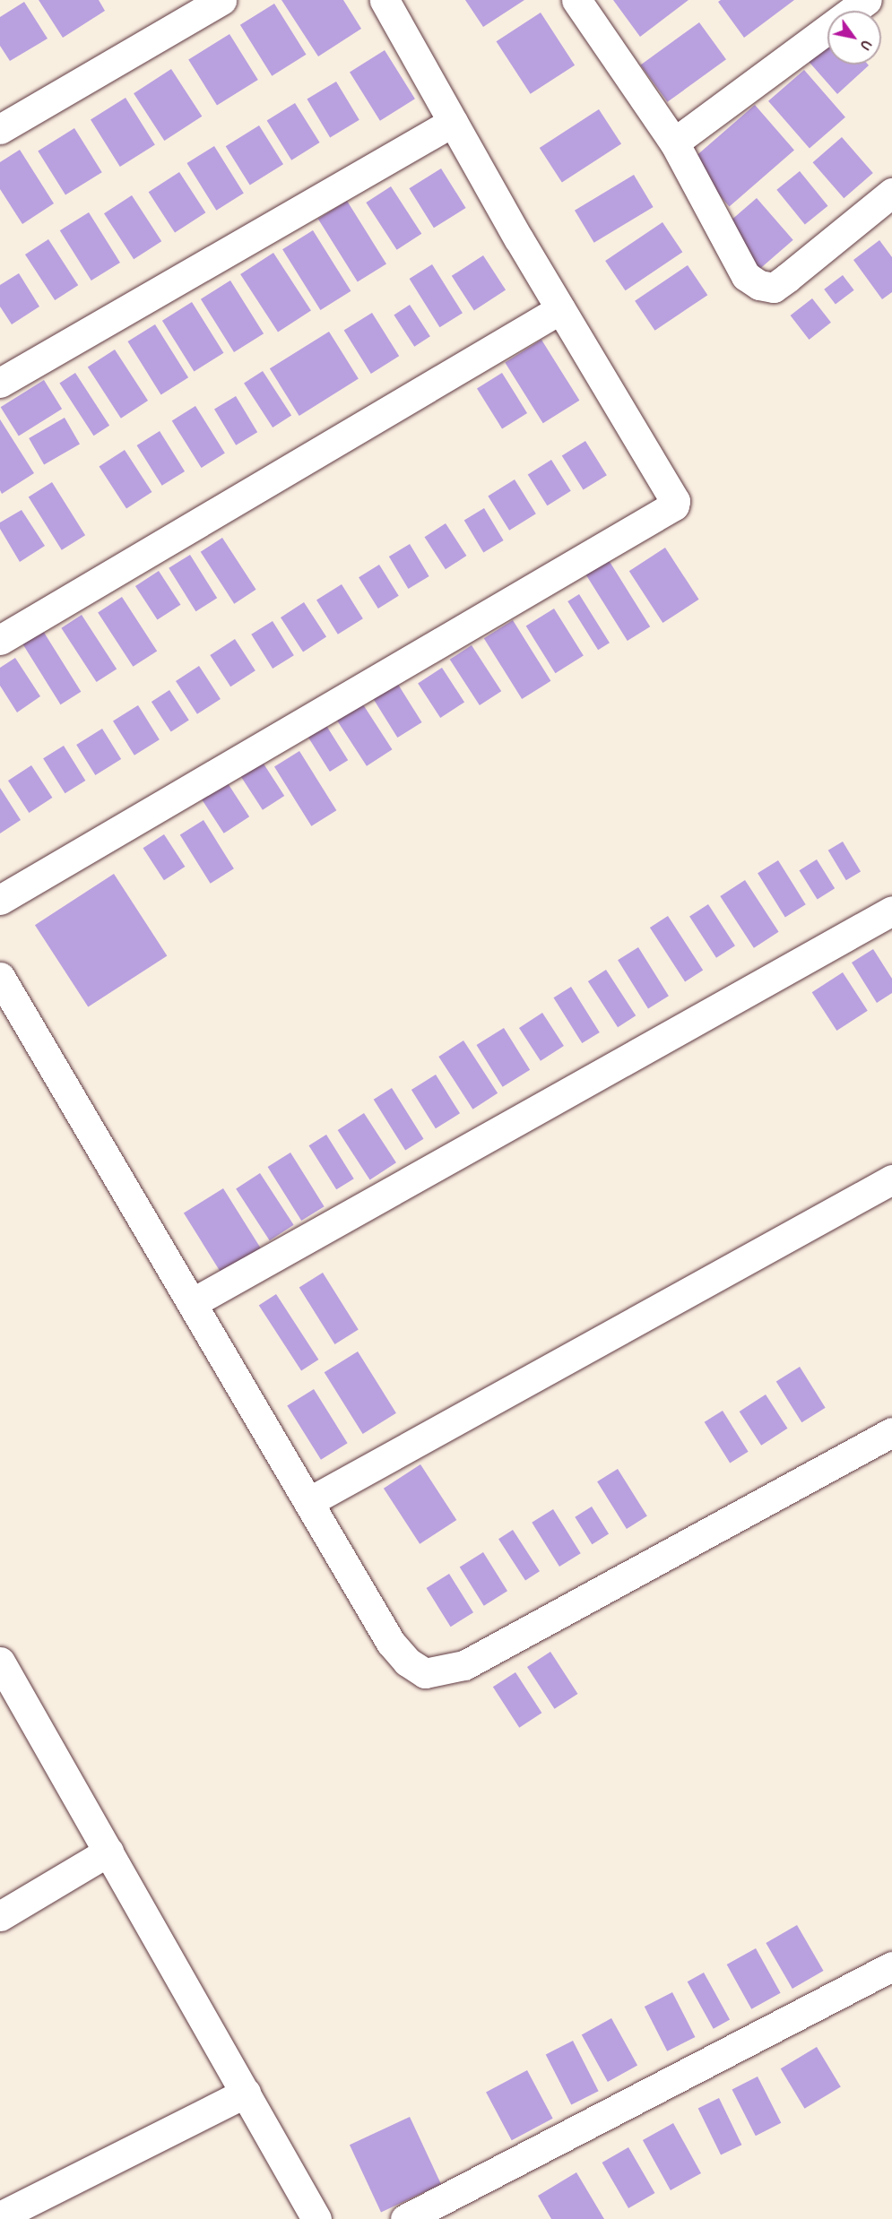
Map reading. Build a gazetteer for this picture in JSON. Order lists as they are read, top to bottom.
{
  "north": "bottom right"
}
